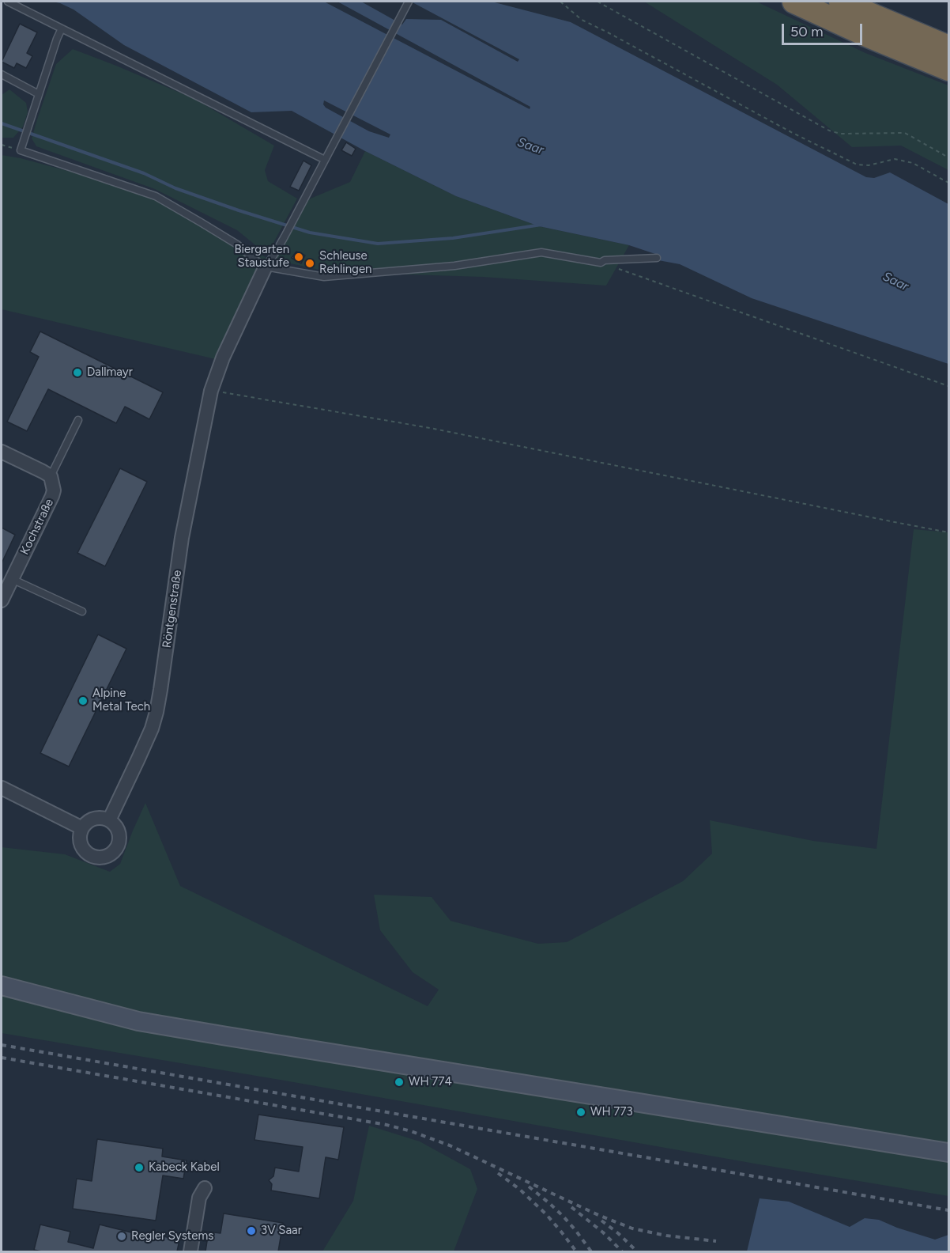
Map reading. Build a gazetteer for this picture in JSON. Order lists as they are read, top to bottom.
{
  "streets": {
    "street": ["Kochstraße", "Röntgenstraße"]
  },
  "water": ["Saar"],
  "places": [
    "Biergarten Staustufe",
    "Schleuse Rehlingen",
    "Dallmayr",
    "Alpine Metal Tech",
    "WH 774",
    "WH 773",
    "Kabeck Kabel",
    "3V Saar",
    "Regler Systems"
  ],
  "scale_bar": "50 m"
}
